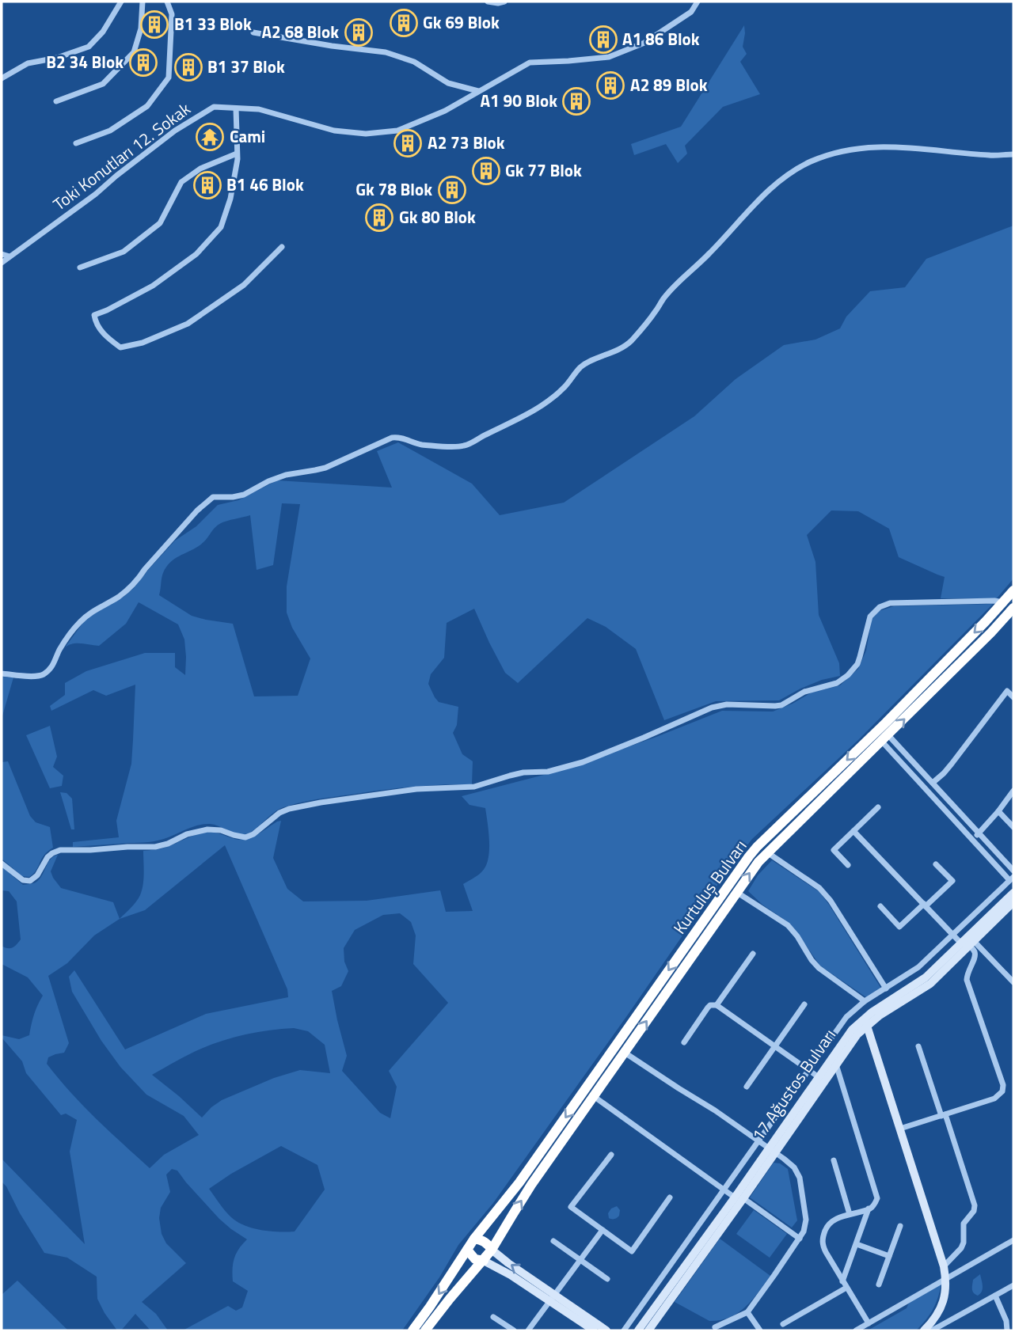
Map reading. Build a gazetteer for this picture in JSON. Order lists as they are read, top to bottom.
{
  "streets": {
    "highway": ["Kurtuluş Bulvarı"],
    "main road": ["17 Ağustos Bulvarı"],
    "street": ["Toki Konutları 12. Sokak"]
  },
  "places": {
    "building": [
      "Gk 69 Blok",
      "B1 33 Blok",
      "A2 68 Blok",
      "A1 86 Blok",
      "B2 34 Blok",
      "B1 37 Blok",
      "A2 89 Blok",
      "A1 90 Blok",
      "A2 73 Blok",
      "Gk 77 Blok",
      "B1 46 Blok",
      "Gk 78 Blok",
      "Gk 80 Blok"
    ],
    "temple": ["Cami"]
  }
}
